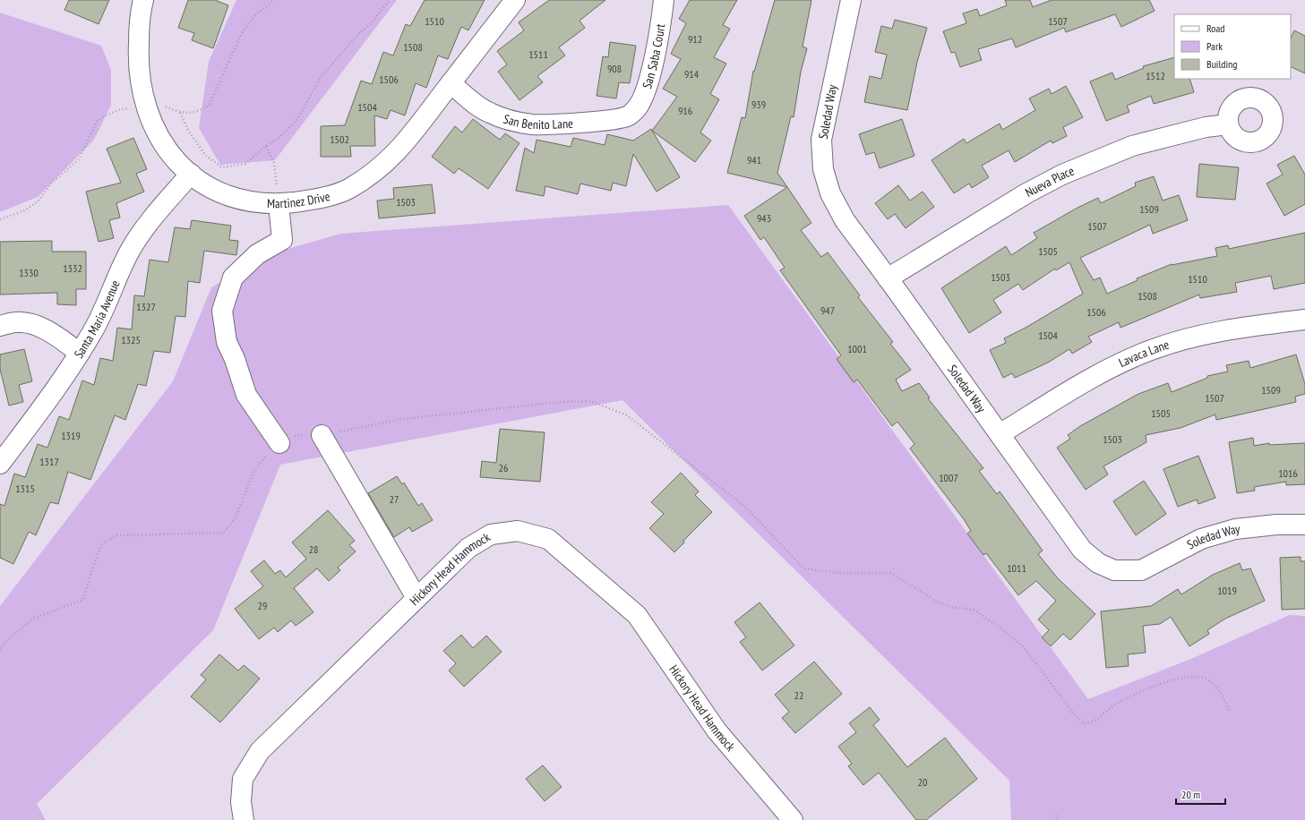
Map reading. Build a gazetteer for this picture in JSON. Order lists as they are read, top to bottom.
{
  "streets": {
    "street": [
      "San Saba Court",
      "Soledad Way",
      "San Benito Lane",
      "Nueva Place",
      "Martinez Drive",
      "Santa Maria Avenue",
      "Lavaca Lane",
      "Hickory Head Hammock"
    ]
  },
  "crossings": [
    ["San Saba Court", "San Benito Lane"],
    ["Soledad Way", "Nueva Place"],
    ["Soledad Way", "Lavaca Lane"],
    ["San Benito Lane", "Martinez Drive"],
    ["Martinez Drive", "Santa Maria Avenue"]
  ],
  "house_numbers": [
    "1510",
    "1507",
    "912",
    "1508",
    "1511",
    "908",
    "914",
    "1512",
    "1506",
    "939",
    "1504",
    "916",
    "1502",
    "941",
    "1503",
    "1509",
    "943",
    "1507",
    "1505",
    "1332",
    "1330",
    "1503",
    "1510",
    "1508",
    "1327",
    "947",
    "1506",
    "1504",
    "1325",
    "1001",
    "1509",
    "1507",
    "1505",
    "1319",
    "1503",
    "1317",
    "26",
    "1016",
    "1007",
    "1315",
    "27",
    "28",
    "1011",
    "1019",
    "29",
    "22",
    "20"
  ],
  "legend": ["Road", "Park", "Building"],
  "scale_bar": "20 m"
}
